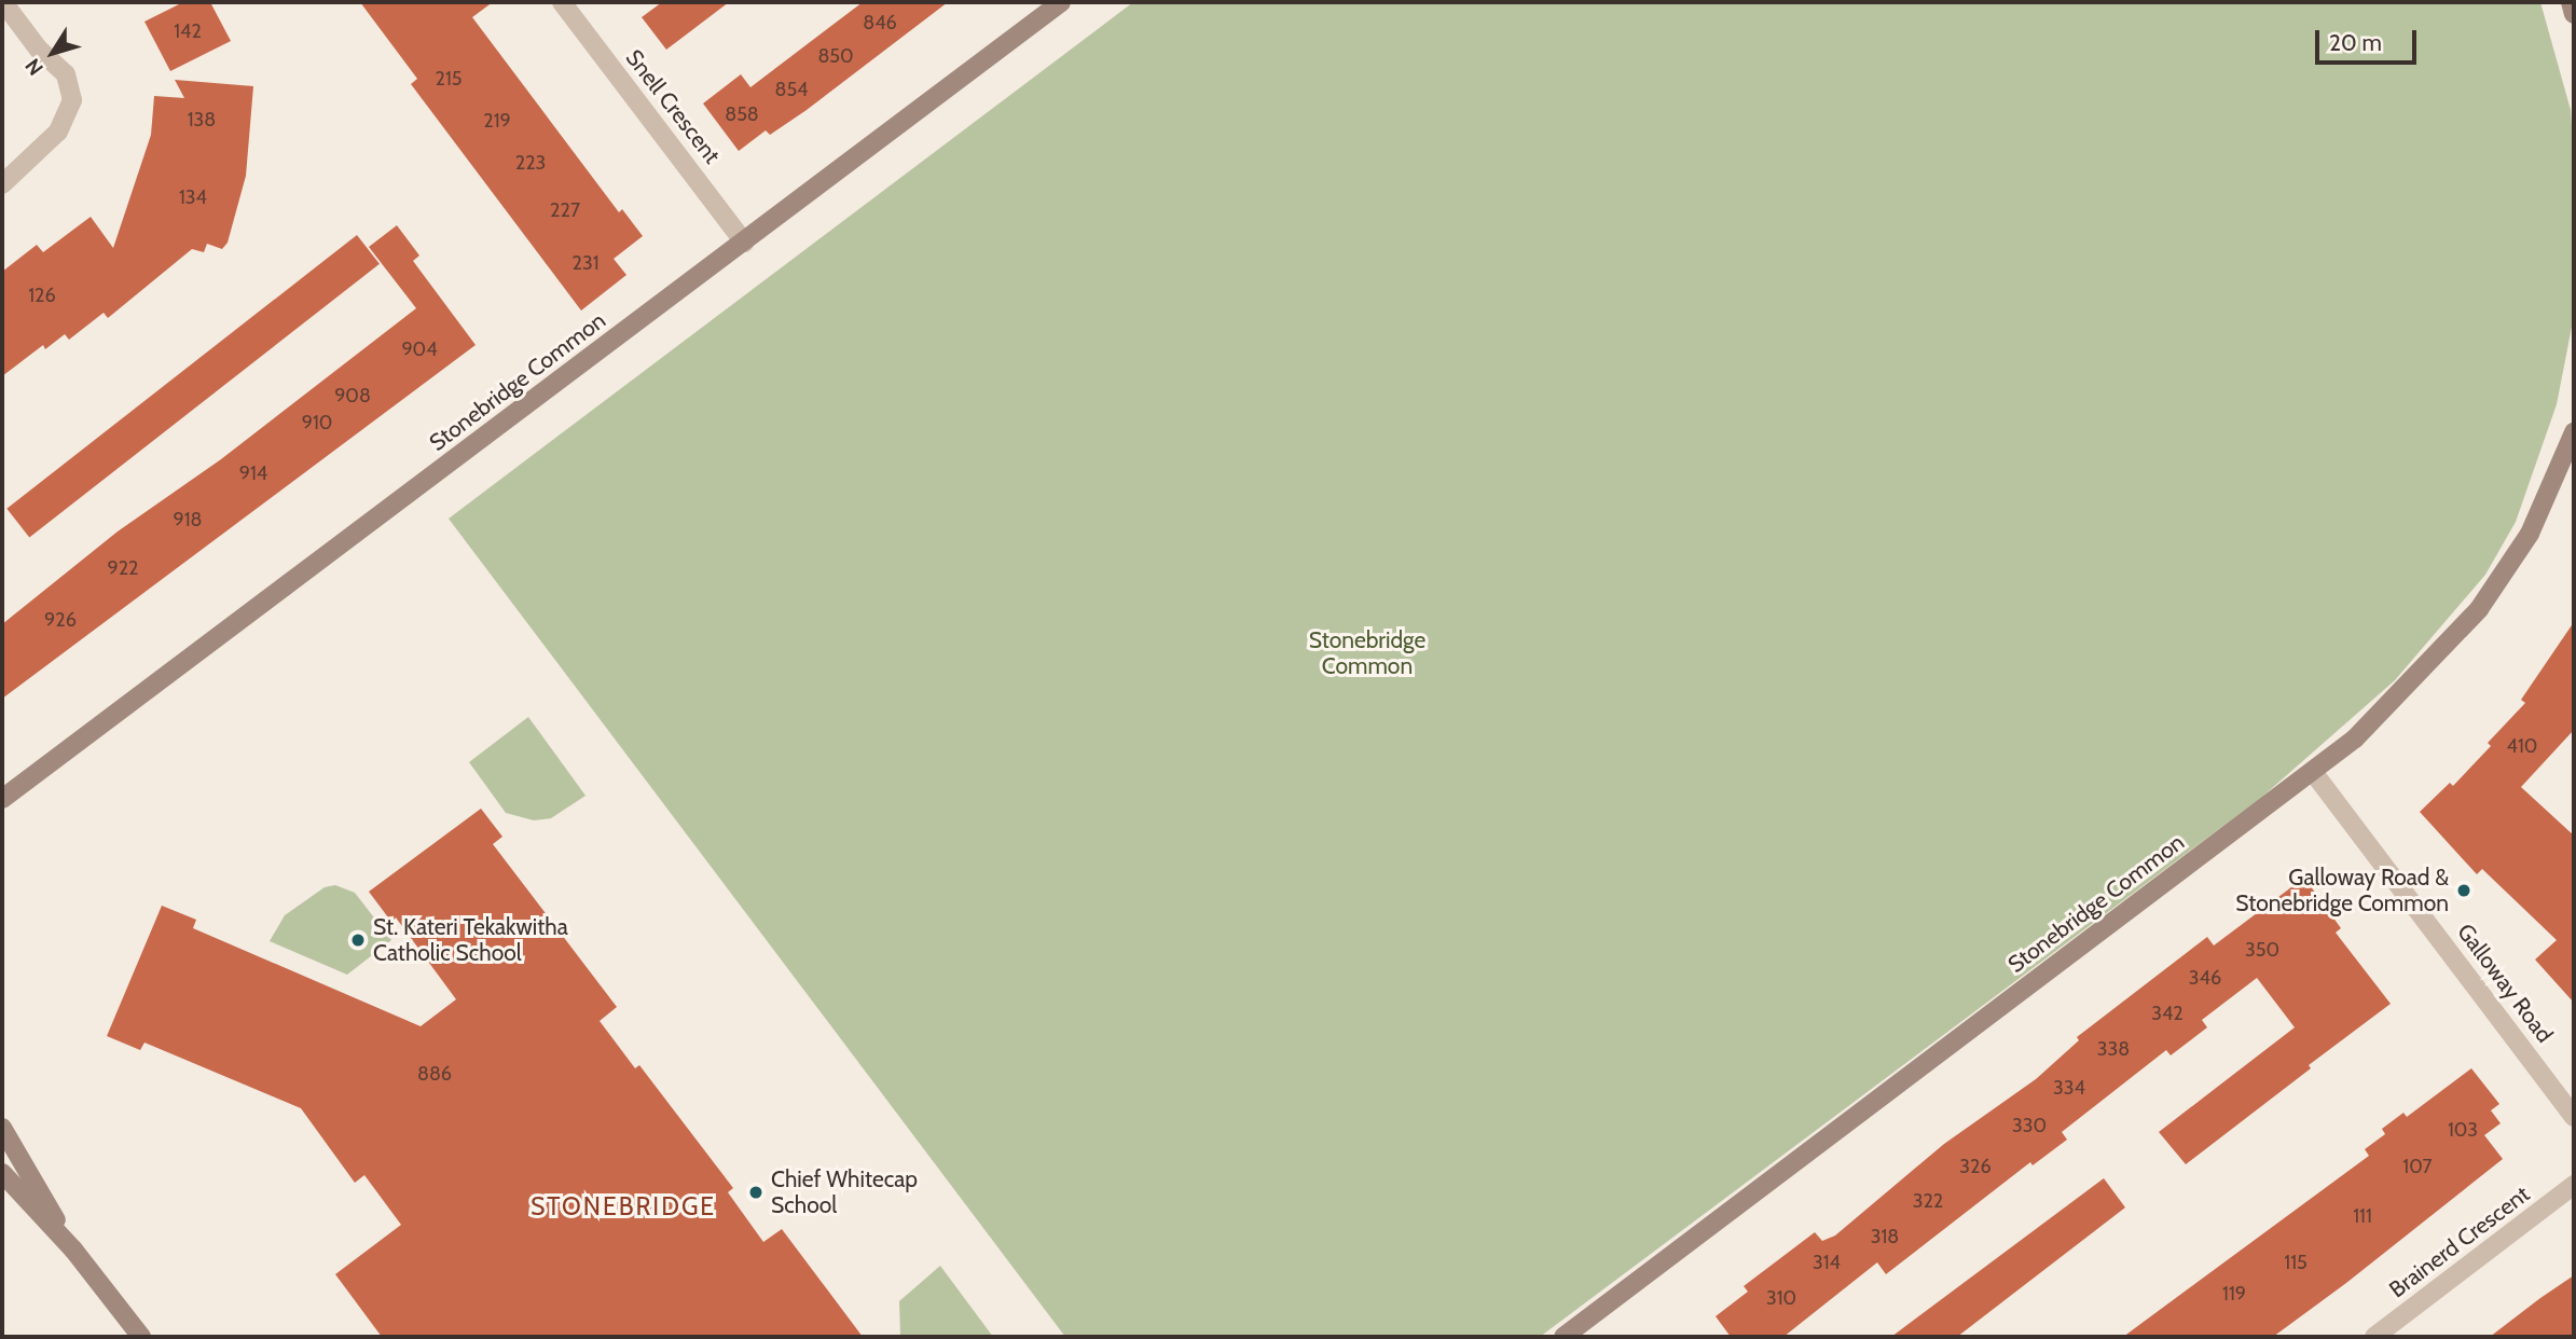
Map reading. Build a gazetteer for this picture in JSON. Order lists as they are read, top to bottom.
{
  "streets": {
    "street": [
      "Snell Crescent",
      "Stonebridge Common",
      "Galloway Road",
      "Brainerd Crescent"
    ]
  },
  "crossings": [
    ["Snell Crescent", "Stonebridge Common"],
    ["Stonebridge Common", "Galloway Road"]
  ],
  "districts": ["STONEBRIDGE"],
  "parks": ["Stonebridge Common"],
  "places": ["Galloway Road & Stonebridge Common", "St. Kateri Tekakwitha Catholic School", "Chief Whitecap School"],
  "house_numbers": [
    "846",
    "142",
    "850",
    "215",
    "854",
    "858",
    "138",
    "219",
    "223",
    "134",
    "227",
    "231",
    "126",
    "904",
    "908",
    "910",
    "914",
    "918",
    "922",
    "926",
    "410",
    "350",
    "346",
    "342",
    "338",
    "886",
    "334",
    "330",
    "103",
    "326",
    "107",
    "322",
    "111",
    "318",
    "314",
    "115",
    "119",
    "310"
  ],
  "scale_bar": "20 m",
  "north": "bottom left"
}
